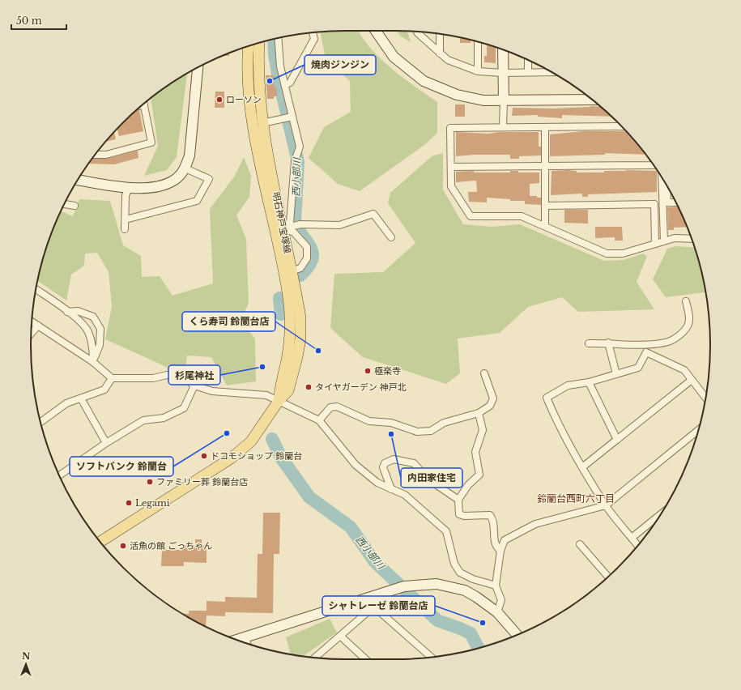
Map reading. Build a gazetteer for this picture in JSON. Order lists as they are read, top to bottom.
{
  "streets": {
    "main road": ["明石神戸宝塚線"]
  },
  "districts": ["鈴蘭台西町六丁目"],
  "water": ["西小部川"],
  "places": [
    "焼肉ジンジン",
    "ローソン",
    "くら寿司 鈴蘭台店",
    "杉尾神社",
    "極楽寺",
    "タイヤガーデン 神戸北",
    "ソフトバンク 鈴蘭台",
    "内田家住宅",
    "ドコモショップ 鈴蘭台",
    "ファミリー葬 鈴蘭台店",
    "Legami",
    "活魚の館 ごっちゃん",
    "シャトレーゼ 鈴蘭台店"
  ],
  "scale_bar": "50 m",
  "north": "top"
}
